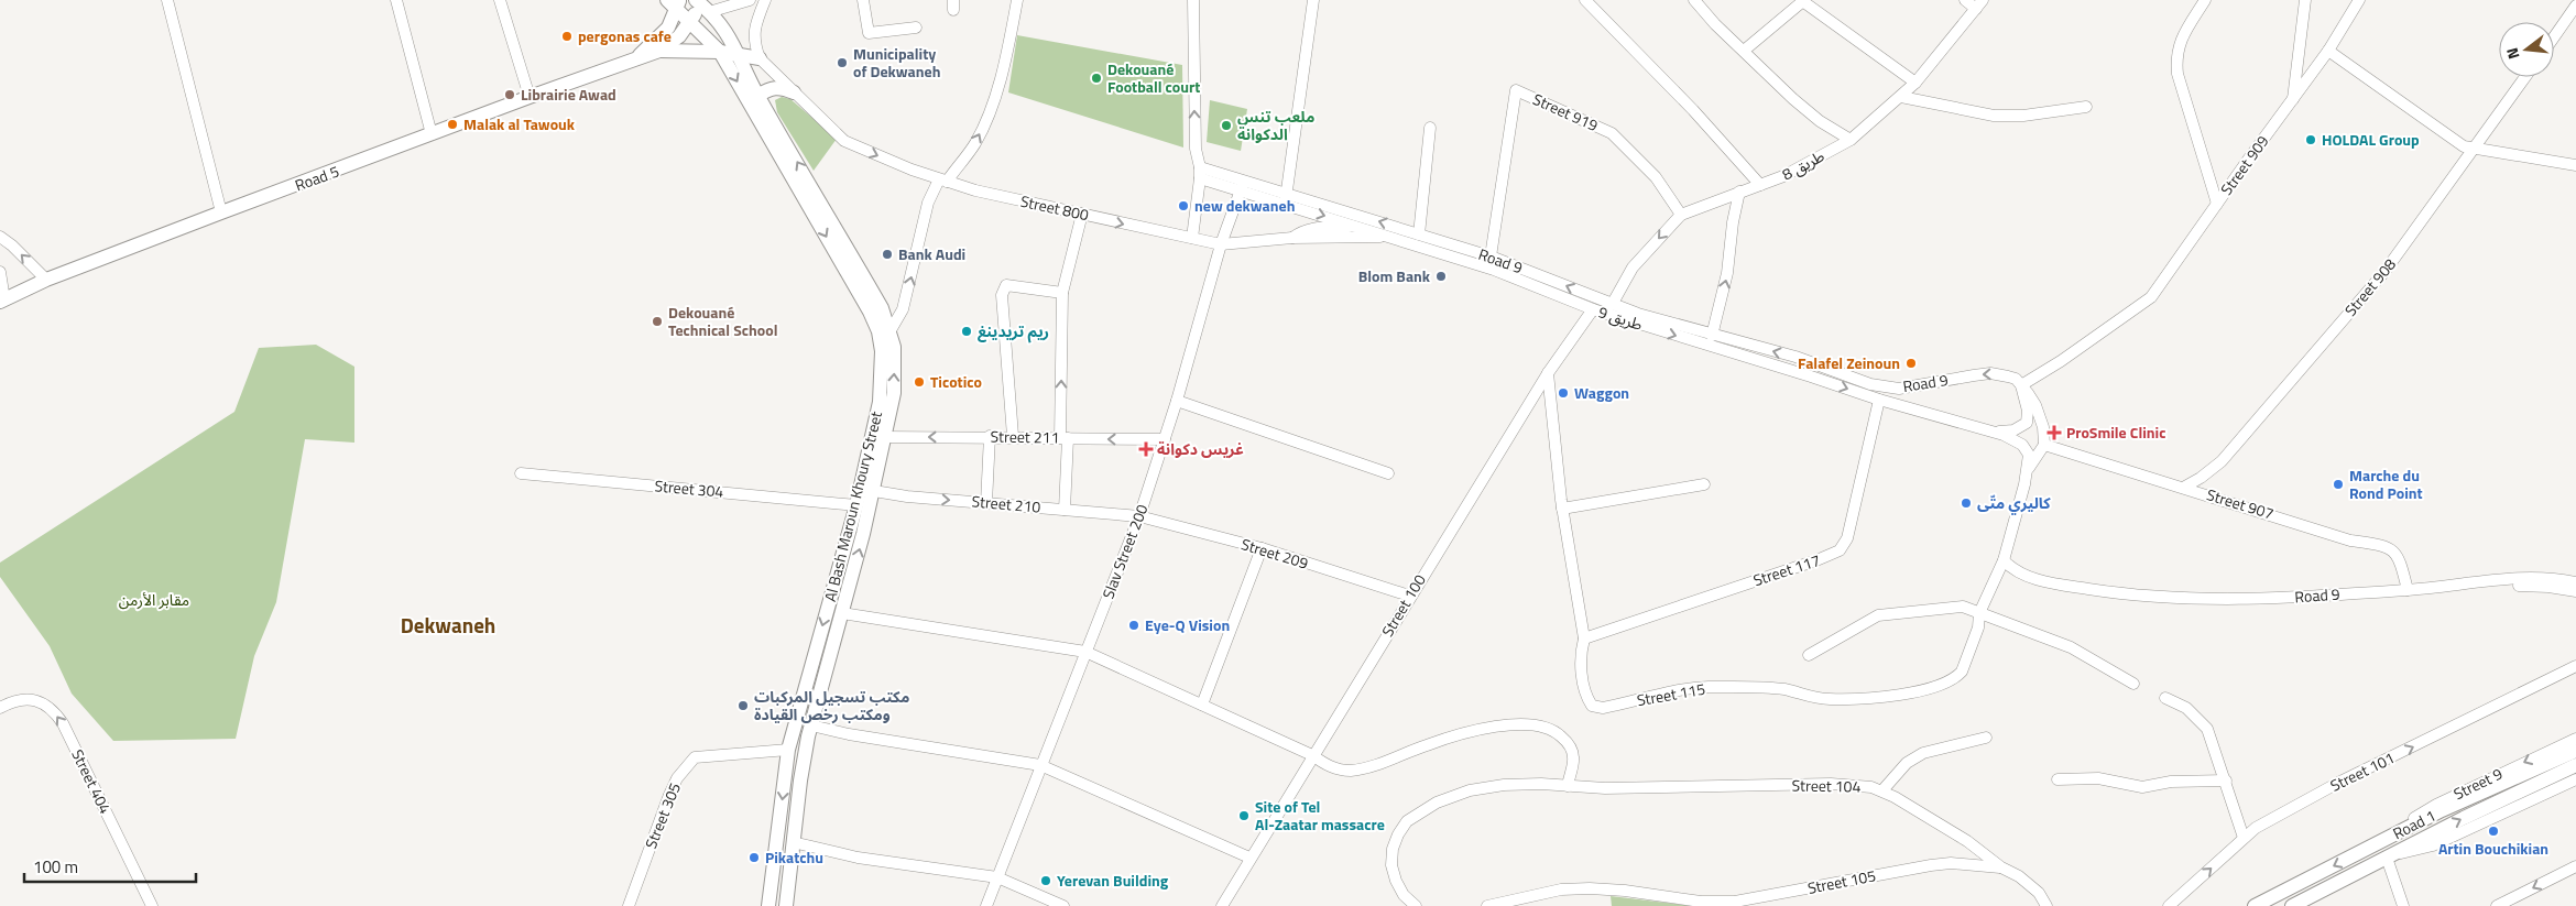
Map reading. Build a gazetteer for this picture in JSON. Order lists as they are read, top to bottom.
{
  "streets": {
    "main road": [
      "Road 5",
      "Al Bash Maroun Khoury Street",
      "Street 9",
      "Road 1"
    ],
    "street": [
      "Street 919",
      "طريق 8",
      "Street 909",
      "Street 800",
      "Road 9",
      "Street 908",
      "9 طريق",
      "Street 211",
      "Street 304",
      "Street 210",
      "Street 907",
      "Slav Street 200",
      "Street 209",
      "Street 117",
      "Street 100",
      "Street 115",
      "Street 101",
      "Street 404",
      "Street 104",
      "Street 305",
      "Street 105"
    ]
  },
  "crossings": [
    ["Street 919", "طريق 8"],
    ["Street 919", "Road 9"],
    ["طريق 8", "Road 9"],
    ["Street 909", "Road 9"],
    ["Street 800", "9 طريق"],
    ["Street 800", "Slav Street 200"],
    ["Road 9", "9 طريق"],
    ["Road 9", "Street 907"],
    ["Road 9", "Street 115"],
    ["Street 908", "Street 907"],
    ["9 طريق", "Slav Street 200"],
    ["9 طريق", "Street 117"],
    ["9 طريق", "Street 100"],
    ["Street 211", "Al Bash Maroun Khoury Street"],
    ["Street 211", "Slav Street 200"],
    ["Street 304", "Al Bash Maroun Khoury Street"],
    ["Street 210", "Al Bash Maroun Khoury Street"],
    ["Street 210", "Slav Street 200"],
    ["Street 210", "Street 209"],
    ["Al Bash Maroun Khoury Street", "Street 305"],
    ["Slav Street 200", "Street 209"],
    ["Street 209", "Street 100"],
    ["Street 117", "Street 115"],
    ["Street 100", "Street 115"],
    ["Street 9", "Road 1"],
    ["Street 104", "Street 105"]
  ],
  "one_way": [
    "Street 800",
    "Road 9",
    "9 طريق",
    "Street 211",
    "Street 210",
    "Street 101",
    "Street 404",
    "Road 1"
  ],
  "districts": ["Dekwaneh"],
  "parks": ["مقابر الأرمن"],
  "places": {
    "other": [
      "pergonas cafe",
      "Municipality of Dekwaneh",
      "Dekouané Football court",
      "Librairie Awad",
      "Malak al Tawouk",
      "ملعب تنس الدكوانة",
      "HOLDAL Group",
      "new dekwaneh",
      "Bank Audi",
      "Blom Bank",
      "Dekouané Technical School",
      "ريم تريدينغ",
      "Falafel Zeinoun",
      "Ticotico",
      "Waggon",
      "Marche du Rond Point",
      "كاليري متّى",
      "Eye-Q Vision",
      "مكتب تسجيل المركبات ومكتب رخص القيادة",
      "Site of Tel Al-Zaatar massacre",
      "Artin Bouchikian",
      "Pikatchu",
      "Yerevan Building"
    ],
    "health": ["ProSmile Clinic", "غريس دكوانة"]
  },
  "scale_bar": "100 m",
  "north": "left"
}
